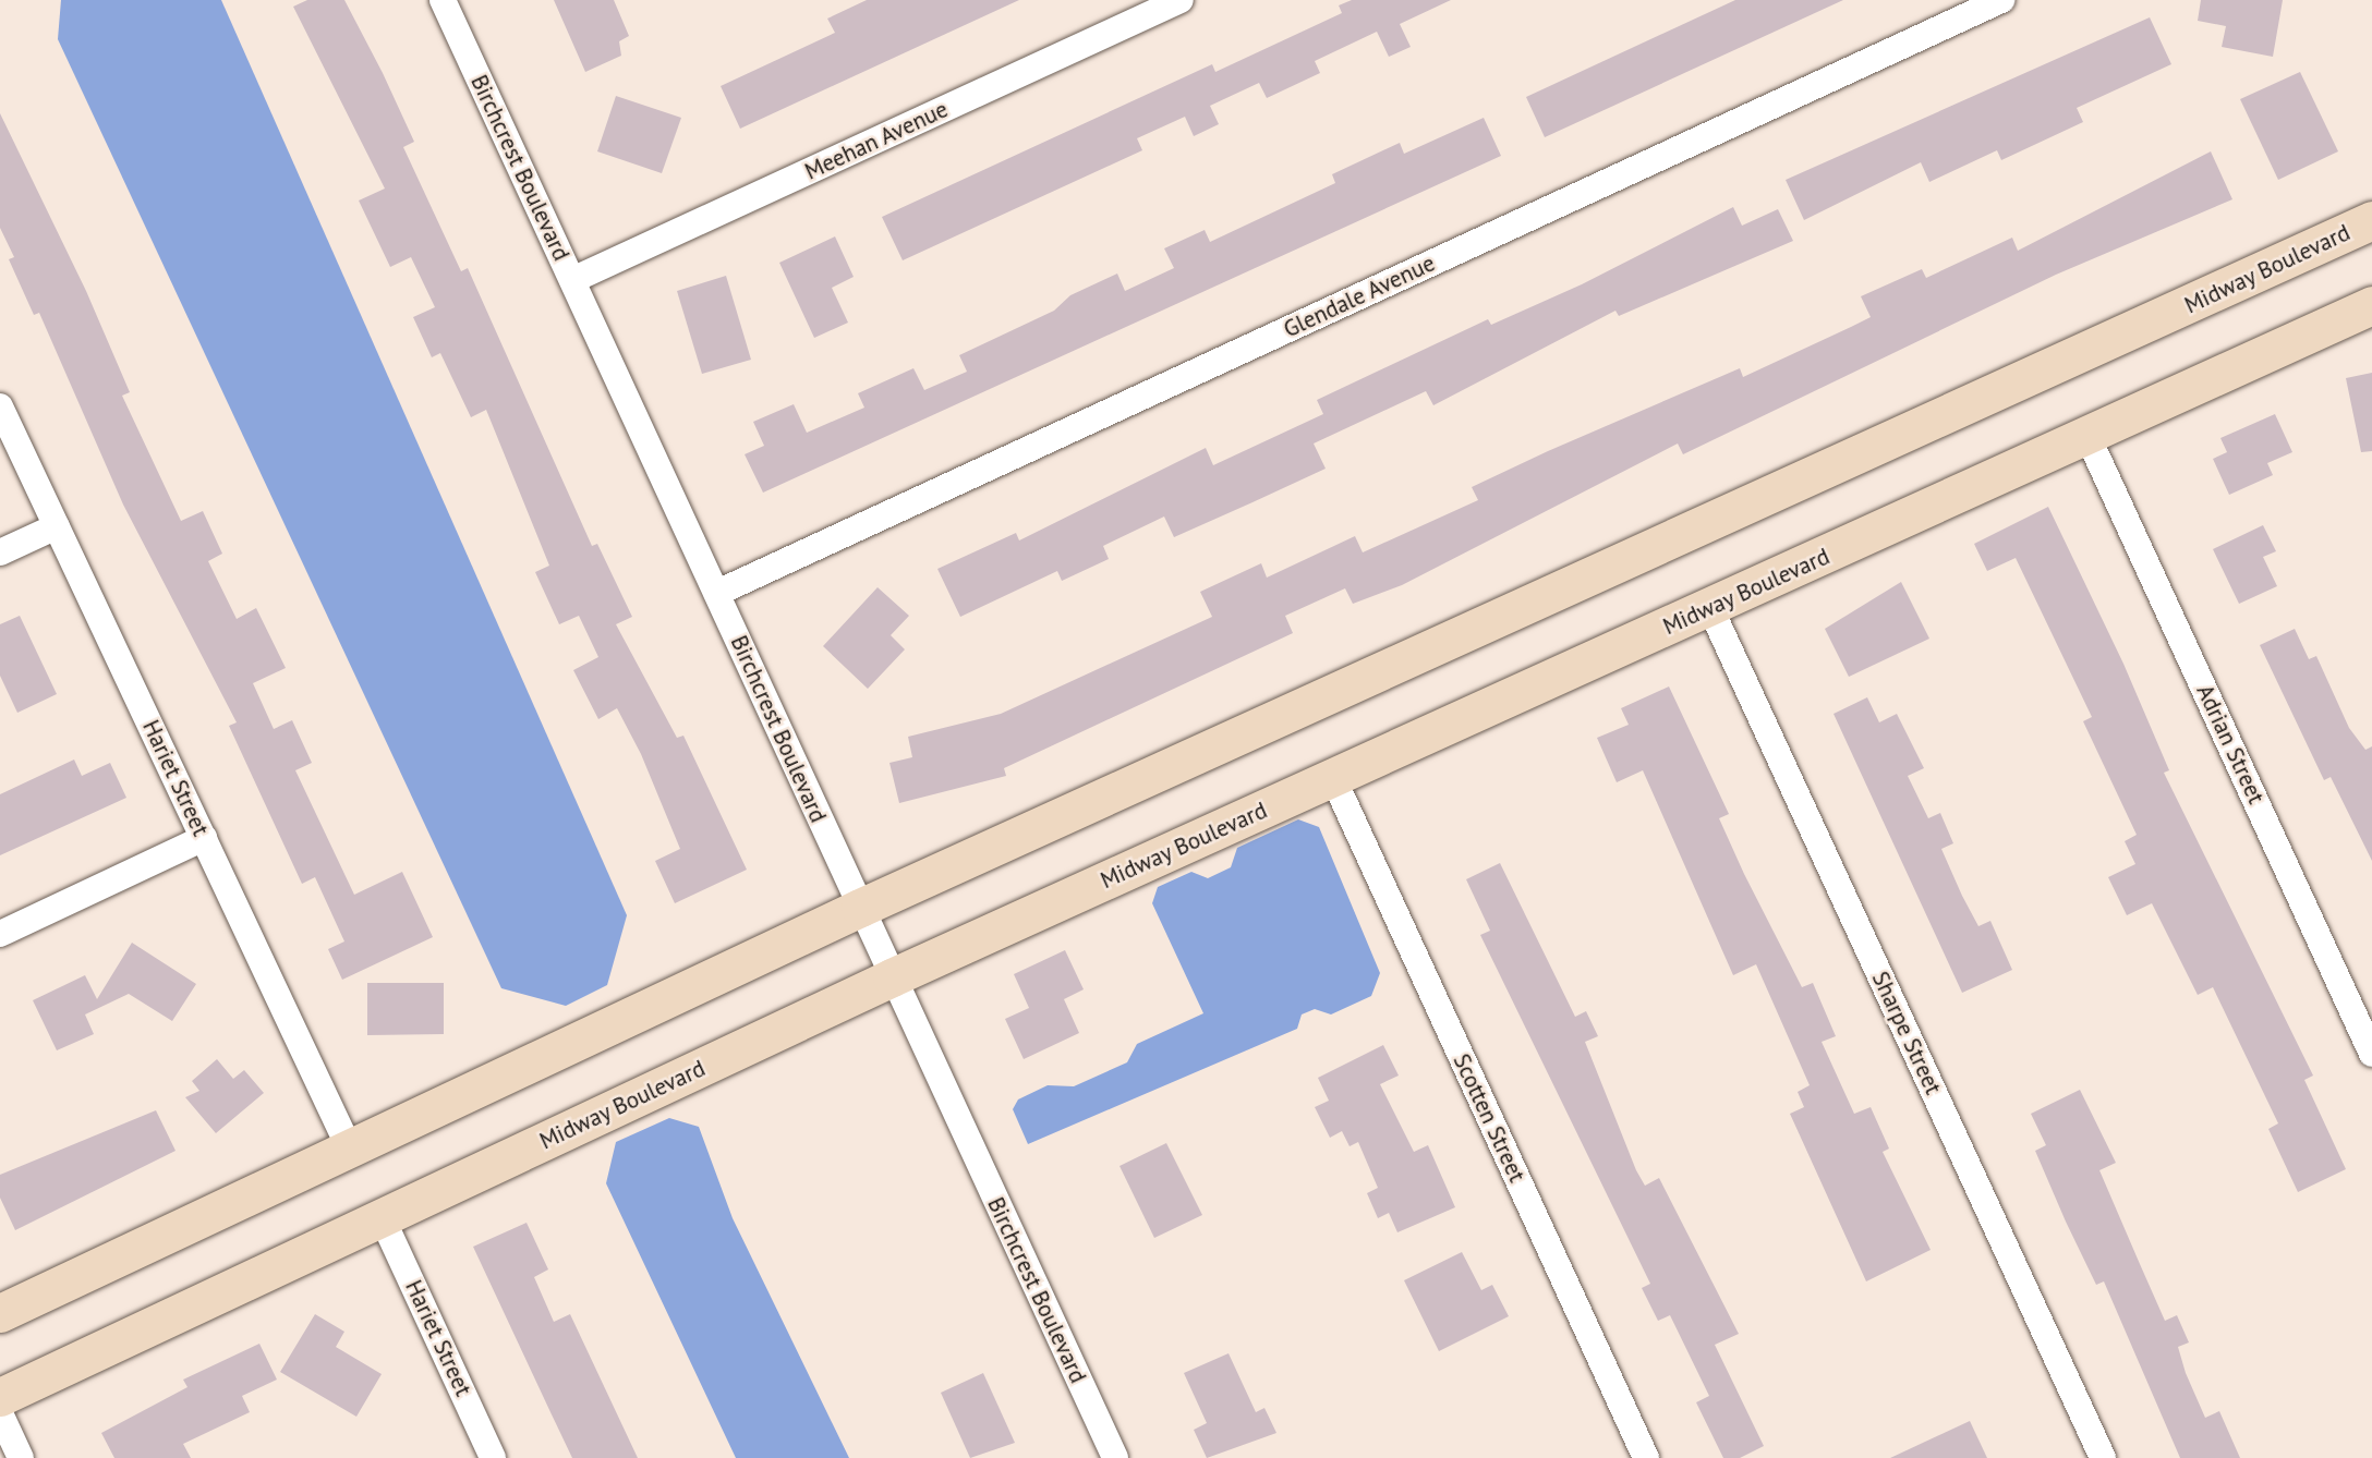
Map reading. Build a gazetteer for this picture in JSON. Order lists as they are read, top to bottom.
{
  "streets": {
    "street": [
      "Meehan Avenue",
      "Birchcrest Boulevard",
      "Midway Boulevard",
      "Glendale Avenue",
      "Adrian Street",
      "Hariet Street",
      "Sharpe Street",
      "Scotten Street"
    ]
  },
  "crossings": [
    ["Meehan Avenue", "Birchcrest Boulevard"],
    ["Birchcrest Boulevard", "Midway Boulevard"],
    ["Birchcrest Boulevard", "Glendale Avenue"],
    ["Midway Boulevard", "Adrian Street"],
    ["Midway Boulevard", "Hariet Street"],
    ["Midway Boulevard", "Sharpe Street"],
    ["Midway Boulevard", "Scotten Street"]
  ]
}
